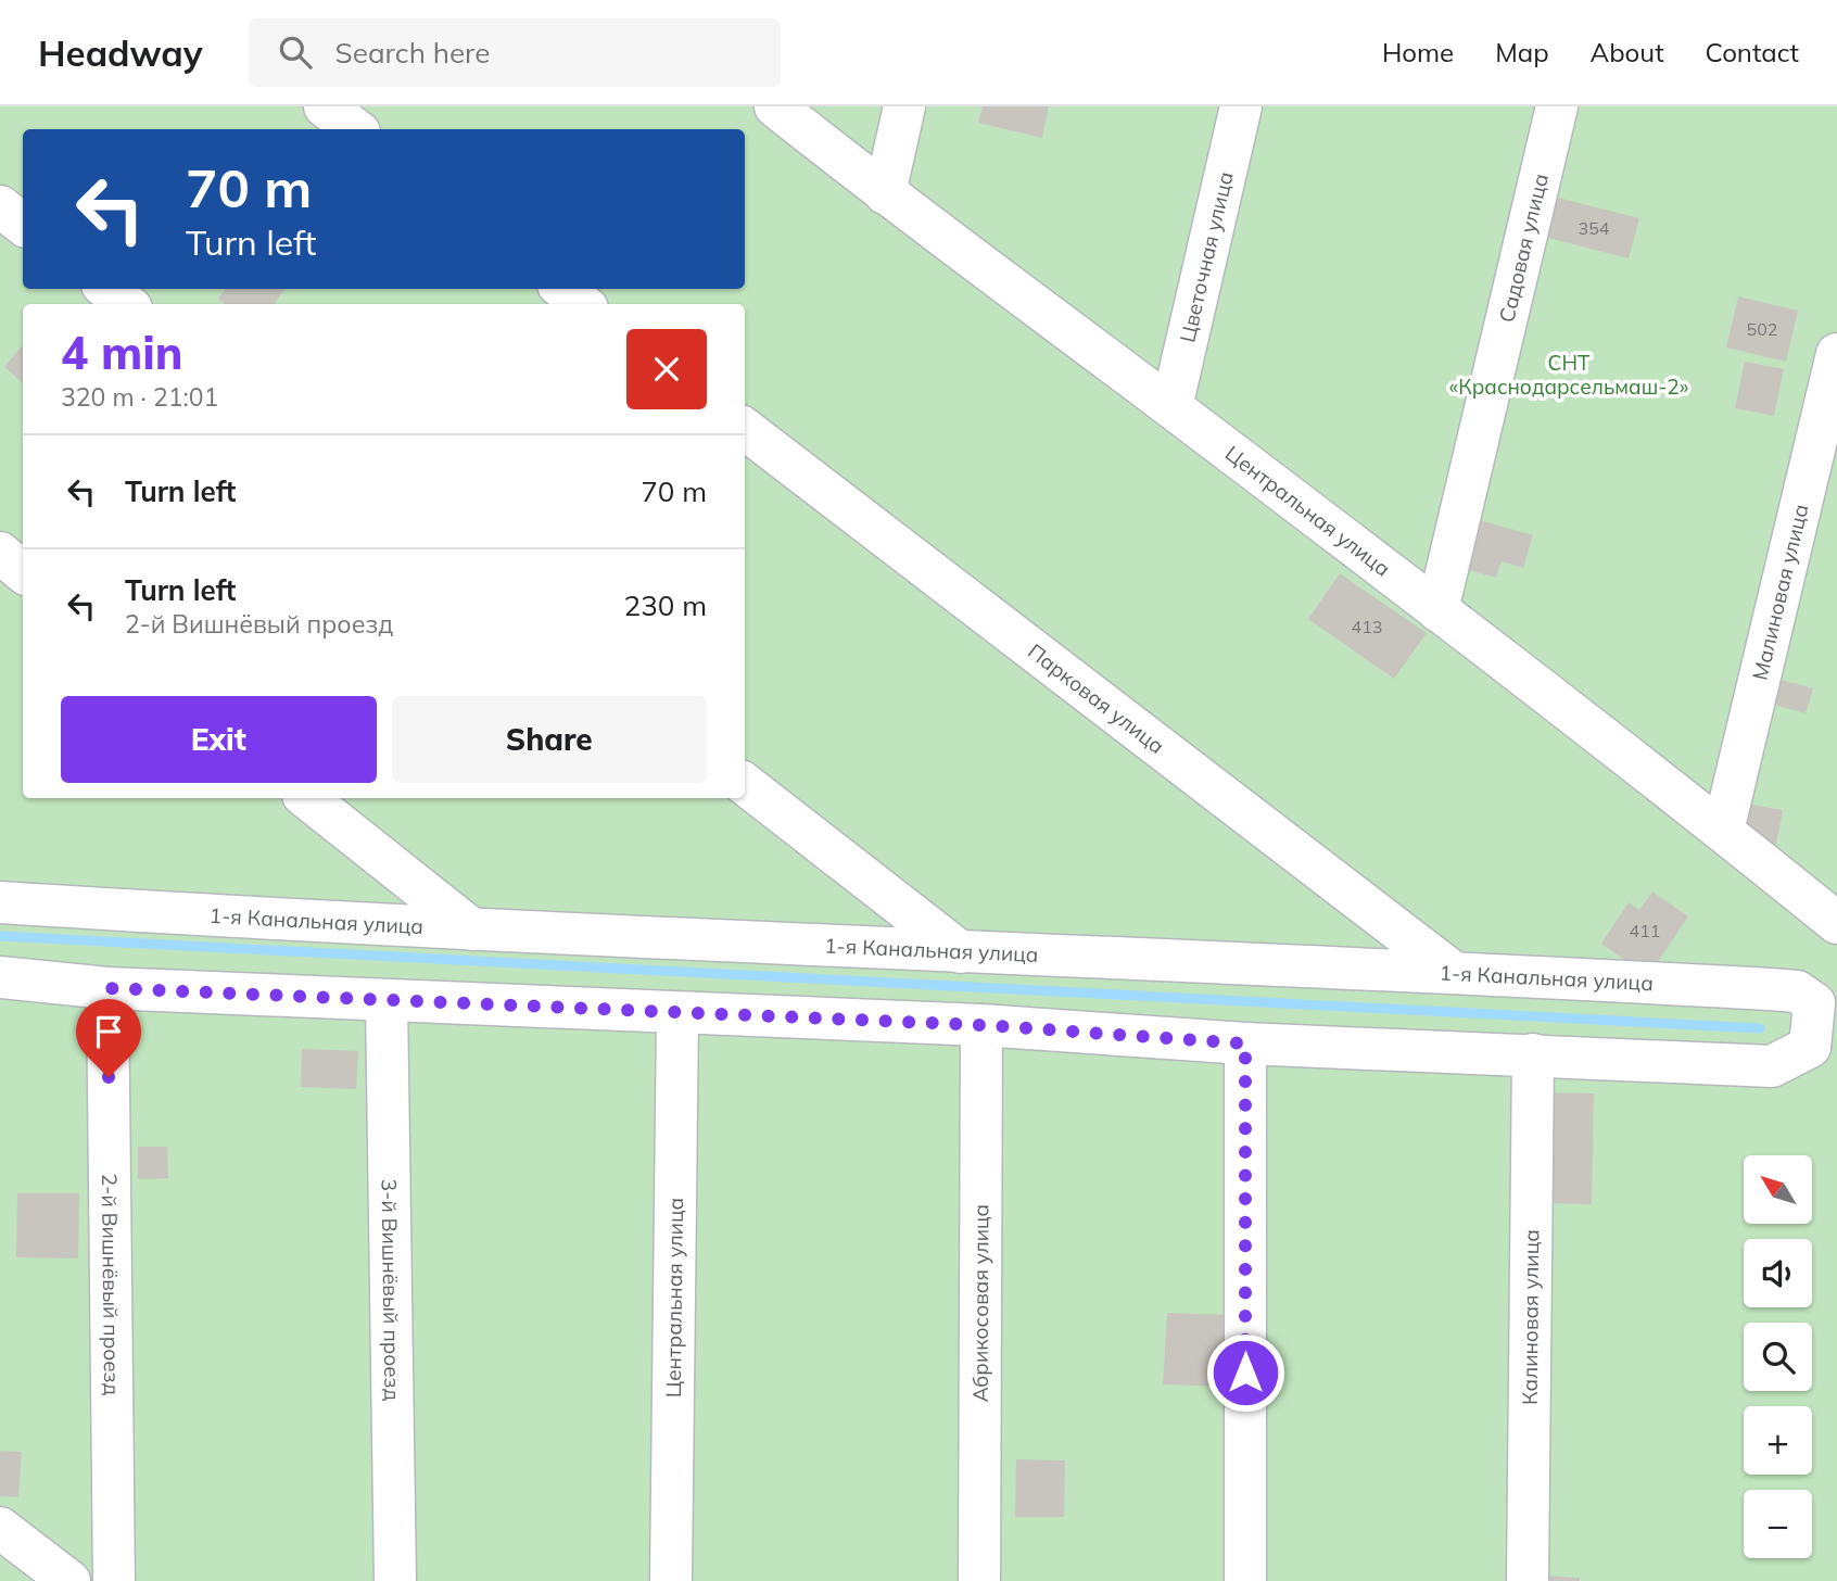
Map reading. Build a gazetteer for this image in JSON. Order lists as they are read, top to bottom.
{
  "streets": {
    "street": [
      "Садовая улица",
      "Цветочная улица",
      "Центральная улица",
      "Малиновая улица",
      "Парковая улица",
      "1-я Канальная улица",
      "2-й Вишнёвый проезд",
      "3-й Вишнёвый проезд",
      "Абрикосовая улица",
      "Калиновая улица"
    ]
  },
  "crossings": [
    ["Садовая улица", "Центральная улица"],
    ["Цветочная улица", "Центральная улица"],
    ["Центральная улица", "Малиновая улица"],
    ["Парковая улица", "1-я Канальная улица"]
  ],
  "parks": ["СНТ «Краснодарсельмаш-2»"],
  "house_numbers": [
    "354",
    "502",
    "413",
    "411"
  ],
  "north": "top left",
  "page": {
    "header": "Headway",
    "search": "Search here",
    "nav": [
      "Home",
      "Map",
      "About",
      "Contact"
    ],
    "turn": ["70 m", "Turn left"],
    "heading": ["4 min", "320 m · 21:01"],
    "list": [
      {
        "name": "Turn left",
        "value": "70 m"
      },
      {
        "name": "Turn left",
        "note": "2-й Вишнёвый проезд",
        "value": "230 m"
      }
    ],
    "buttons": ["Exit", "Share"],
    "map_buttons": ["+", "−"]
  }
}
